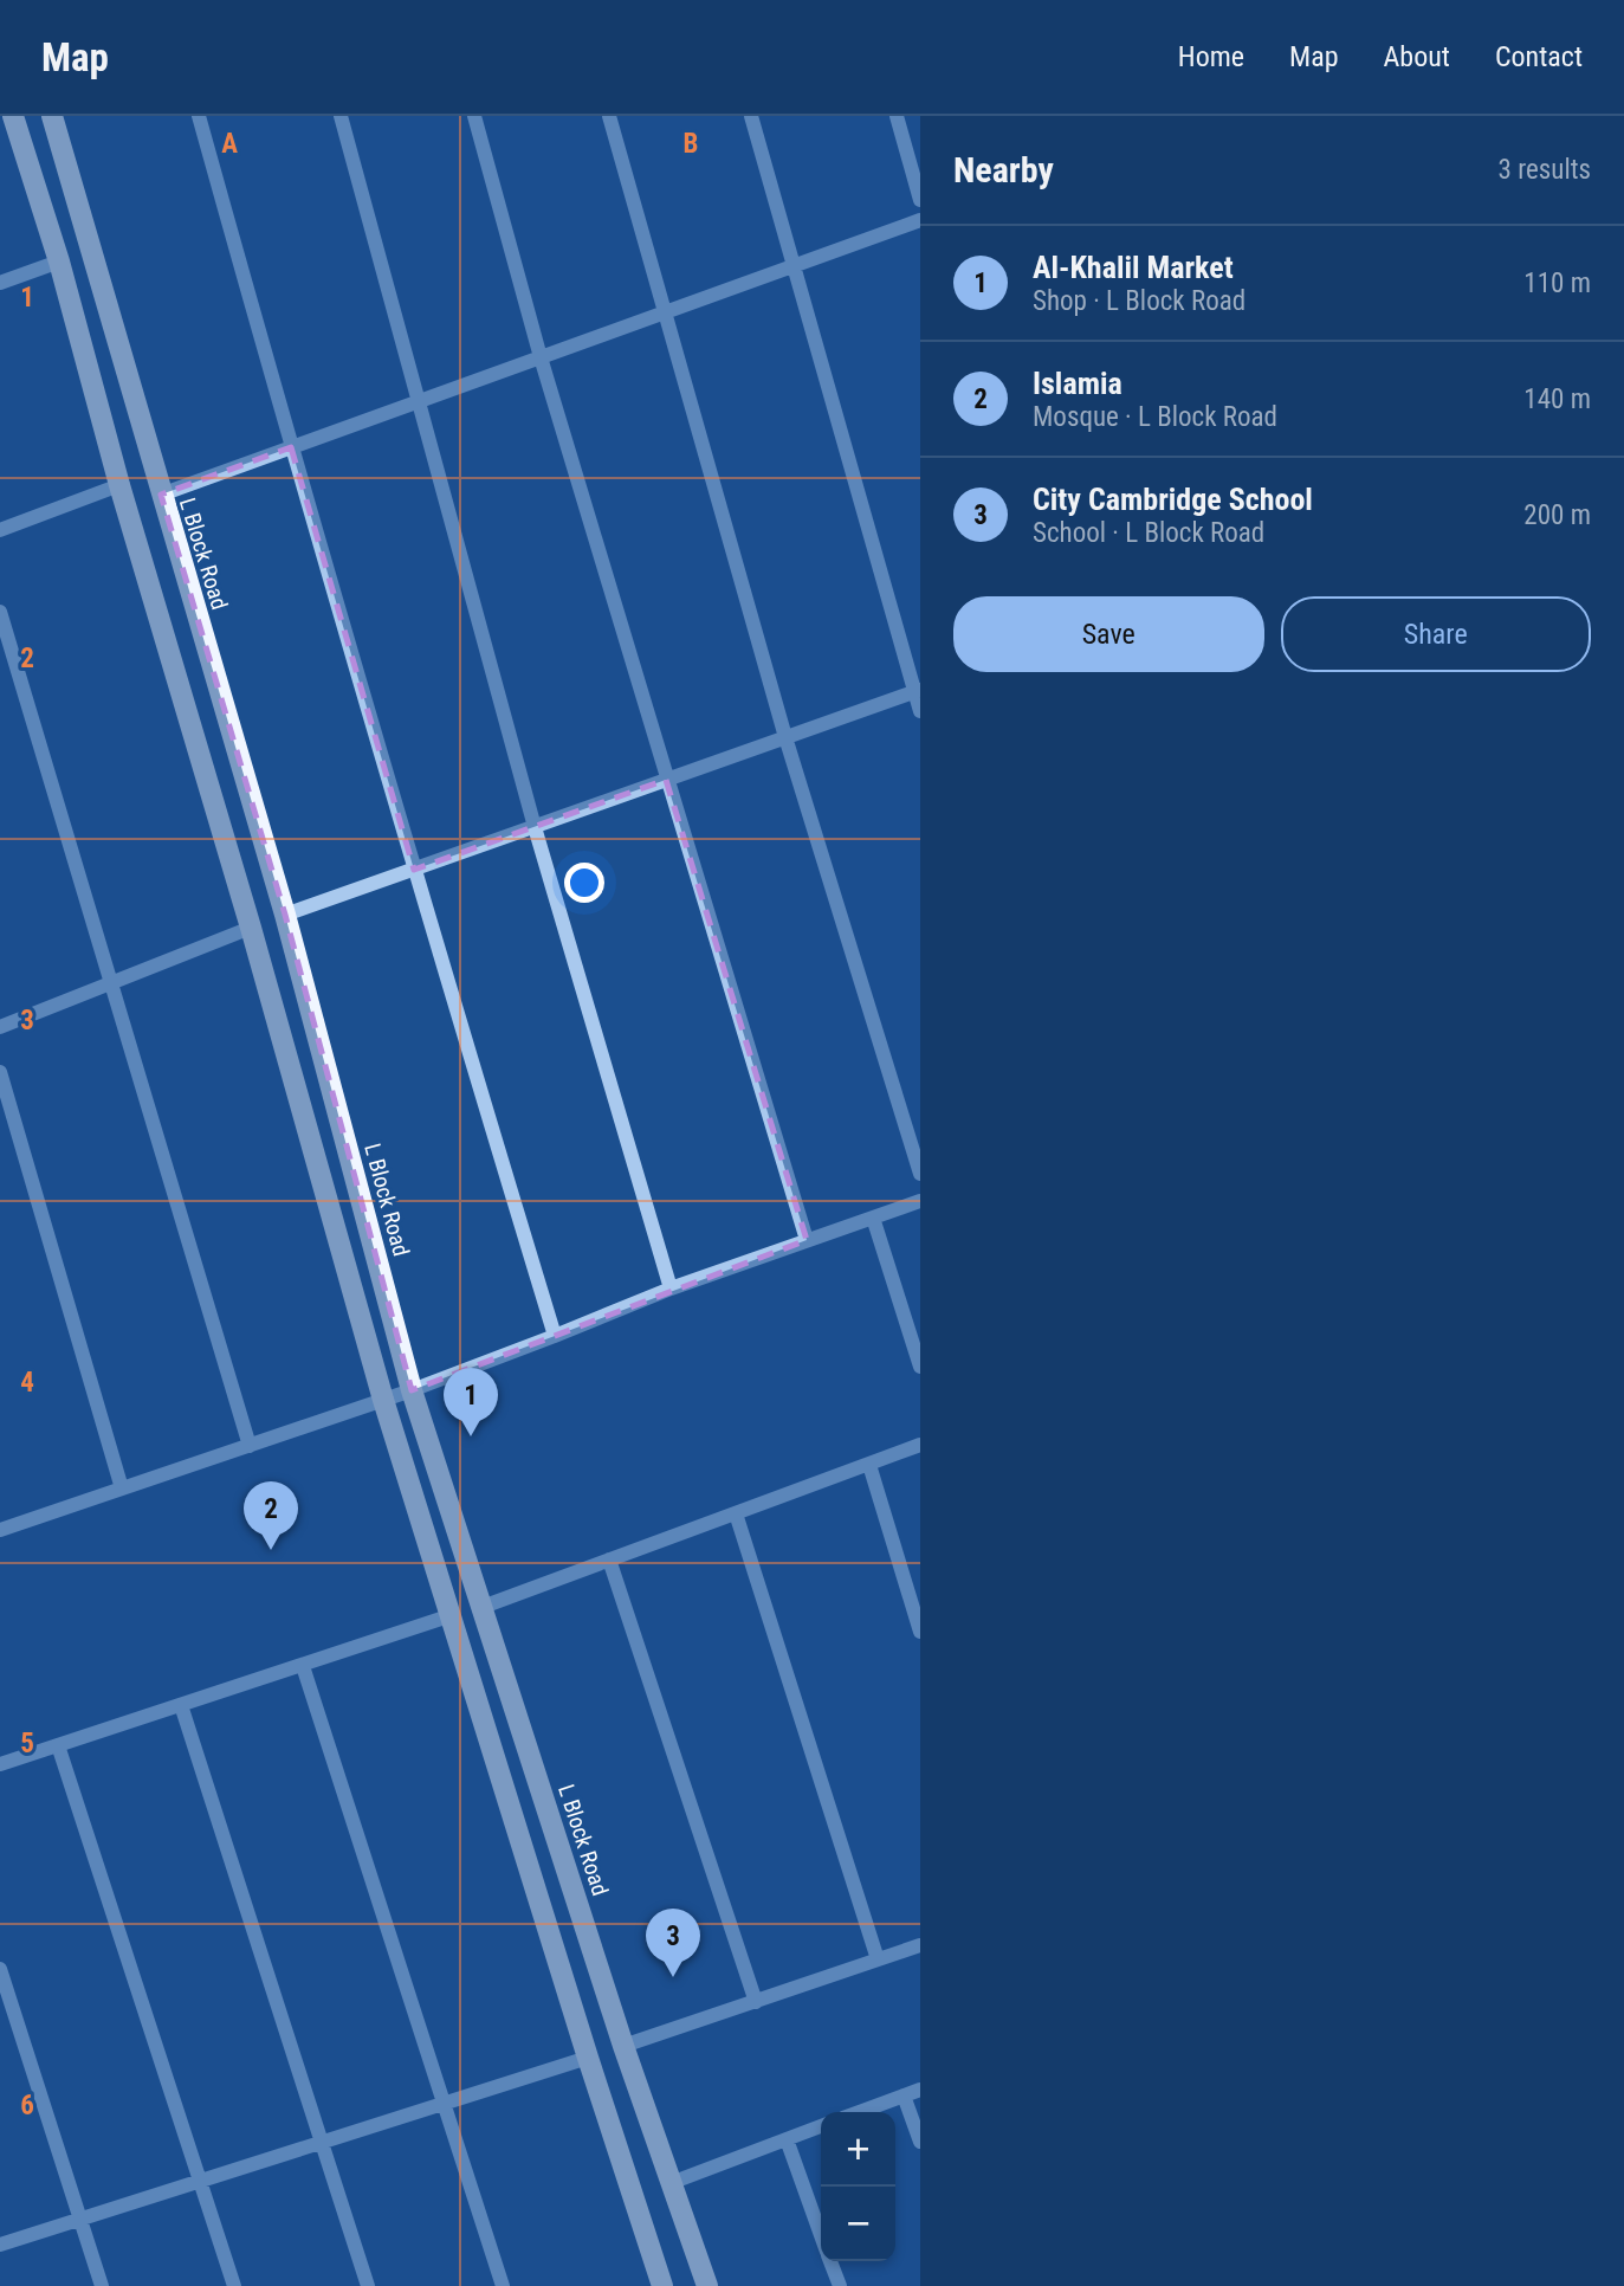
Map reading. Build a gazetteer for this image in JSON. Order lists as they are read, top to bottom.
{
  "streets": {
    "main road": ["L Block Road"]
  },
  "page": {
    "header": "Map",
    "nav": [
      "Home",
      "Map",
      "About",
      "Contact"
    ],
    "heading": ["Nearby", "3 results"],
    "list": [
      {
        "mark": "1",
        "name": "Al-Khalil Market",
        "note": "Shop · L Block Road",
        "value": "110 m"
      },
      {
        "mark": "2",
        "name": "Islamia",
        "note": "Mosque · L Block Road",
        "value": "140 m"
      },
      {
        "mark": "3",
        "name": "City Cambridge School",
        "note": "School · L Block Road",
        "value": "200 m"
      }
    ],
    "buttons": ["Save", "Share"],
    "pins": ["1", "2", "3"],
    "map_buttons": ["+", "−"]
  },
  "grid": {
    "columns": ["A", "B"],
    "rows": [
      "1",
      "2",
      "3",
      "4",
      "5",
      "6"
    ]
  }
}
